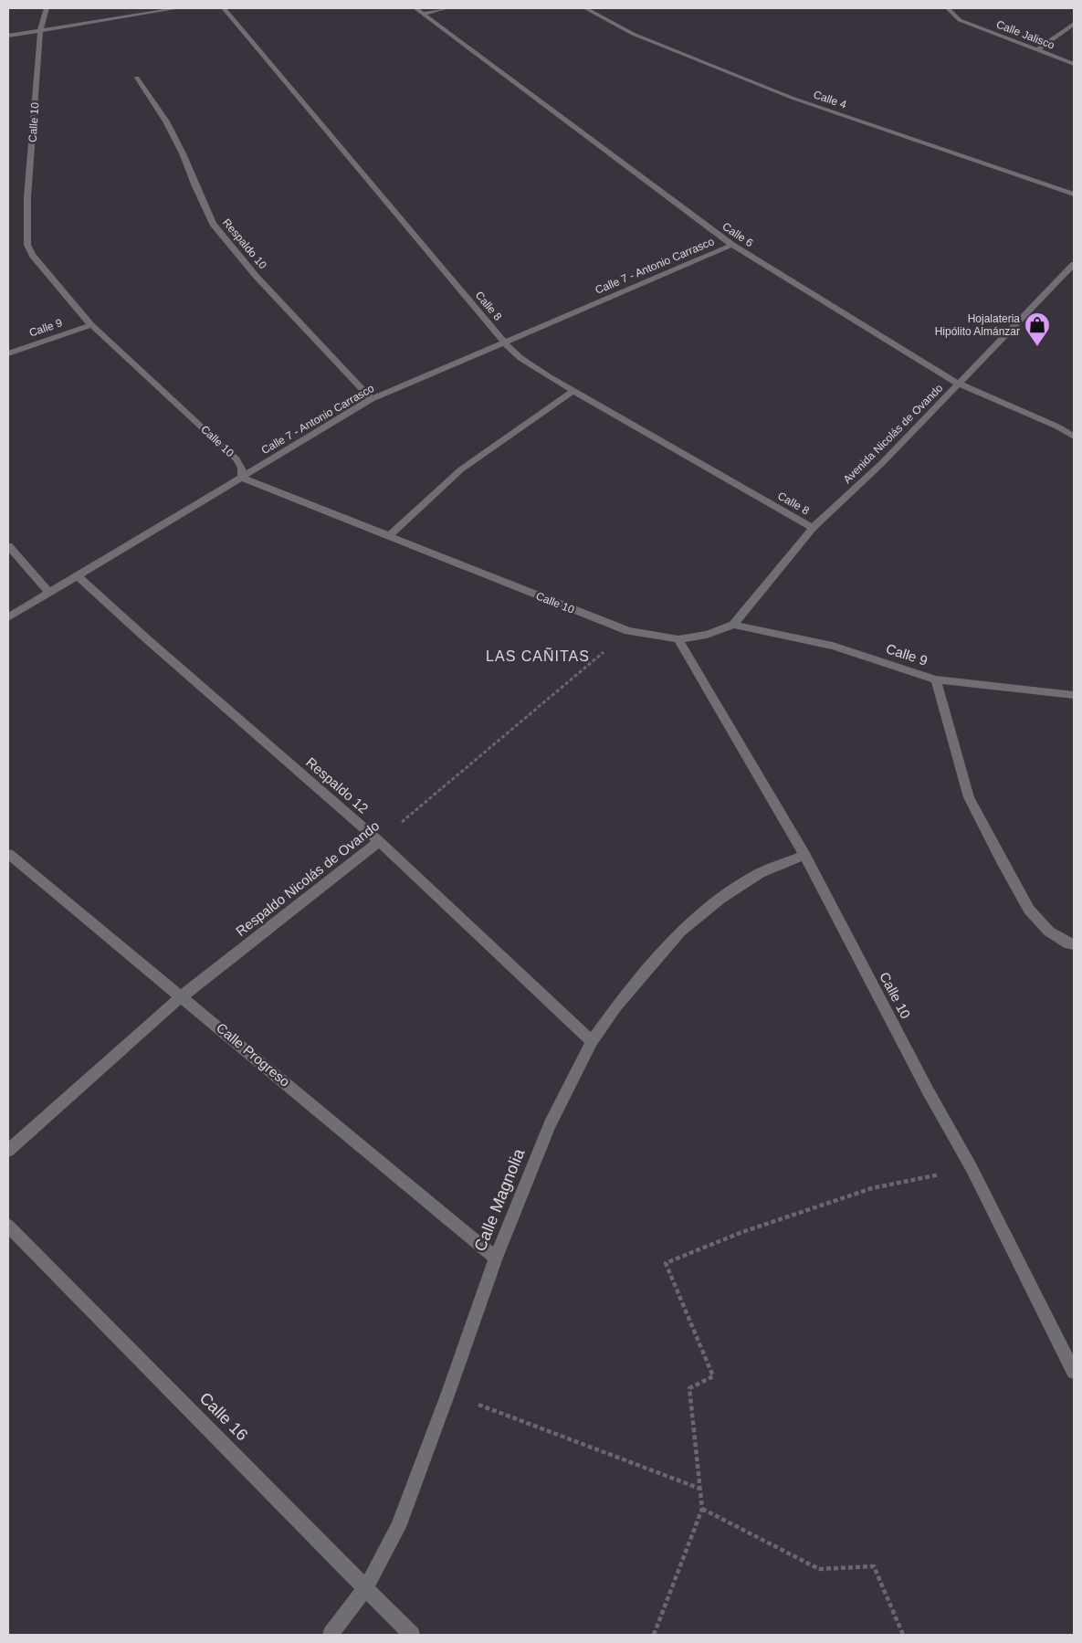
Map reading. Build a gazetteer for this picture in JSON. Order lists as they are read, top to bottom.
{
  "streets": {
    "street": [
      "Calle Jalisco",
      "Calle 4",
      "Calle 10",
      "Calle 6",
      "Respaldo 10",
      "Calle 7 - Antonio Carrasco",
      "Calle 8",
      "Calle 9",
      "Avenida Nicolás de Ovando",
      "Respaldo 12",
      "Respaldo Nicolás de Ovando",
      "Calle Progreso",
      "Calle Magnolia",
      "Calle 16"
    ]
  },
  "crossings": [
    ["Calle 10", "Calle 7 - Antonio Carrasco"],
    ["Calle 10", "Calle 9"],
    ["Calle 10", "Avenida Nicolás de Ovando"],
    ["Calle 10", "Respaldo Nicolás de Ovando"],
    ["Calle 10", "Calle Magnolia"],
    ["Calle 6", "Calle 7 - Antonio Carrasco"],
    ["Calle 6", "Avenida Nicolás de Ovando"],
    ["Respaldo 10", "Calle 7 - Antonio Carrasco"],
    ["Calle 7 - Antonio Carrasco", "Calle 8"],
    ["Calle 7 - Antonio Carrasco", "Respaldo 12"],
    ["Calle 8", "Avenida Nicolás de Ovando"],
    ["Calle 9", "Avenida Nicolás de Ovando"],
    ["Respaldo 12", "Respaldo Nicolás de Ovando"],
    ["Respaldo 12", "Calle Magnolia"],
    ["Respaldo Nicolás de Ovando", "Calle Progreso"],
    ["Calle Progreso", "Calle Magnolia"],
    ["Calle Magnolia", "Calle 16"]
  ],
  "districts": ["LAS CAÑITAS"],
  "places": {
    "shop": ["Hojalateria Hipólito Almánzar"]
  }
}
